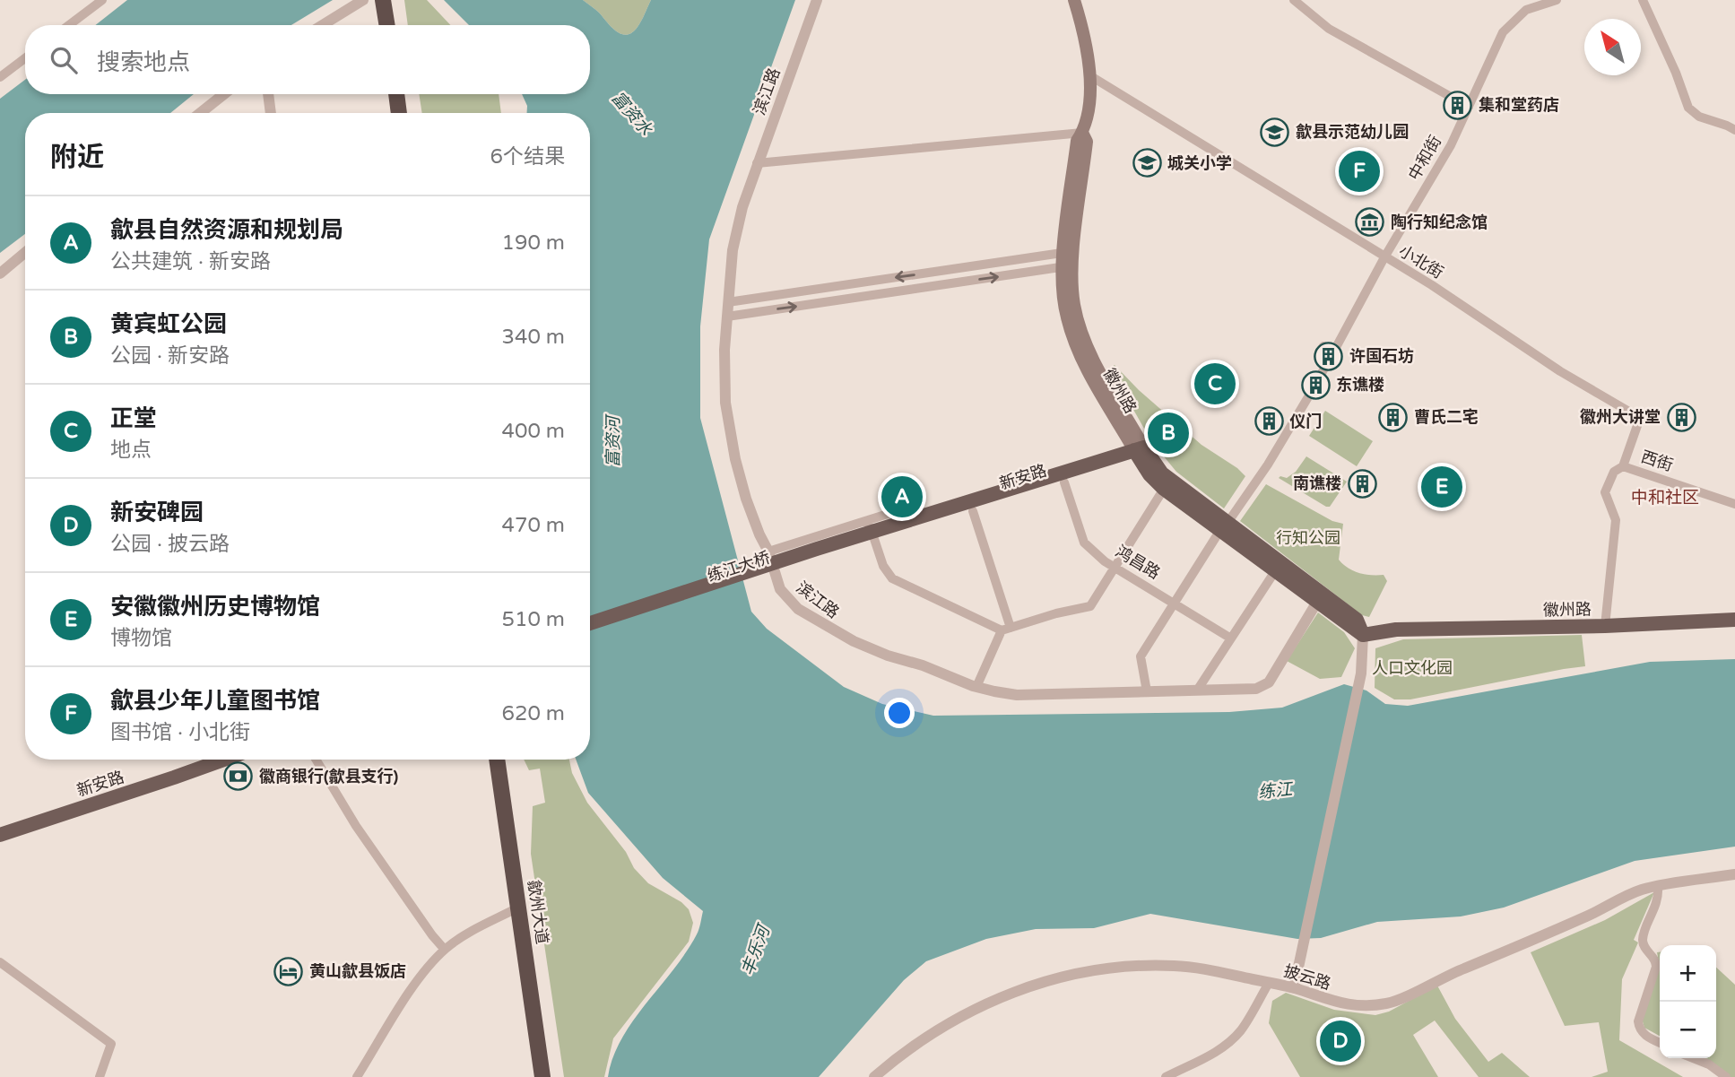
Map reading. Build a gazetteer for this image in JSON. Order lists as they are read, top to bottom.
{
  "streets": {
    "highway": ["歙州大道"],
    "main road": ["徽州路", "新安路", "练江大桥"],
    "street": [
      "滨江路",
      "中和街",
      "小北街",
      "西街",
      "鸿昌路",
      "披云路"
    ]
  },
  "crossings": [
    ["滨江路", "徽州路"],
    ["中和街", "小北街"],
    ["小北街", "徽州路"],
    ["小北街", "西街"],
    ["徽州路", "西街"],
    ["徽州路", "新安路"],
    ["新安路", "鸿昌路"],
    ["新安路", "练江大桥"]
  ],
  "districts": ["中和社区"],
  "water": [
    "富资水",
    "富资河",
    "练江",
    "丰乐河"
  ],
  "parks": ["行知公园", "人口文化园"],
  "places": {
    "building": [
      "集和堂药店",
      "许国石坊",
      "东谯楼",
      "曹氏二宅",
      "徽州大讲堂",
      "仪门",
      "南谯楼"
    ],
    "school or university": ["歙县示范幼儿园", "城关小学"],
    "museum": ["陶行知纪念馆"],
    "bank": ["徽商银行(歙县支行)"],
    "hotel": ["黄山歙县饭店"]
  },
  "north": "top left",
  "page": {
    "search": "搜索地点",
    "heading": ["附近", "6个结果"],
    "pins": [
      "F",
      "C",
      "B",
      "E",
      "A",
      "D"
    ],
    "list": [
      {
        "mark": "A",
        "name": "歙县自然资源和规划局",
        "note": "公共建筑 · 新安路",
        "value": "190 m"
      },
      {
        "mark": "B",
        "name": "黄宾虹公园",
        "note": "公园 · 新安路",
        "value": "340 m"
      },
      {
        "mark": "C",
        "name": "正堂",
        "note": "地点",
        "value": "400 m"
      },
      {
        "mark": "D",
        "name": "新安碑园",
        "note": "公园 · 披云路",
        "value": "470 m"
      },
      {
        "mark": "E",
        "name": "安徽徽州历史博物馆",
        "note": "博物馆",
        "value": "510 m"
      },
      {
        "mark": "F",
        "name": "歙县少年儿童图书馆",
        "note": "图书馆 · 小北街",
        "value": "620 m"
      }
    ],
    "map_buttons": ["+", "−"]
  }
}
